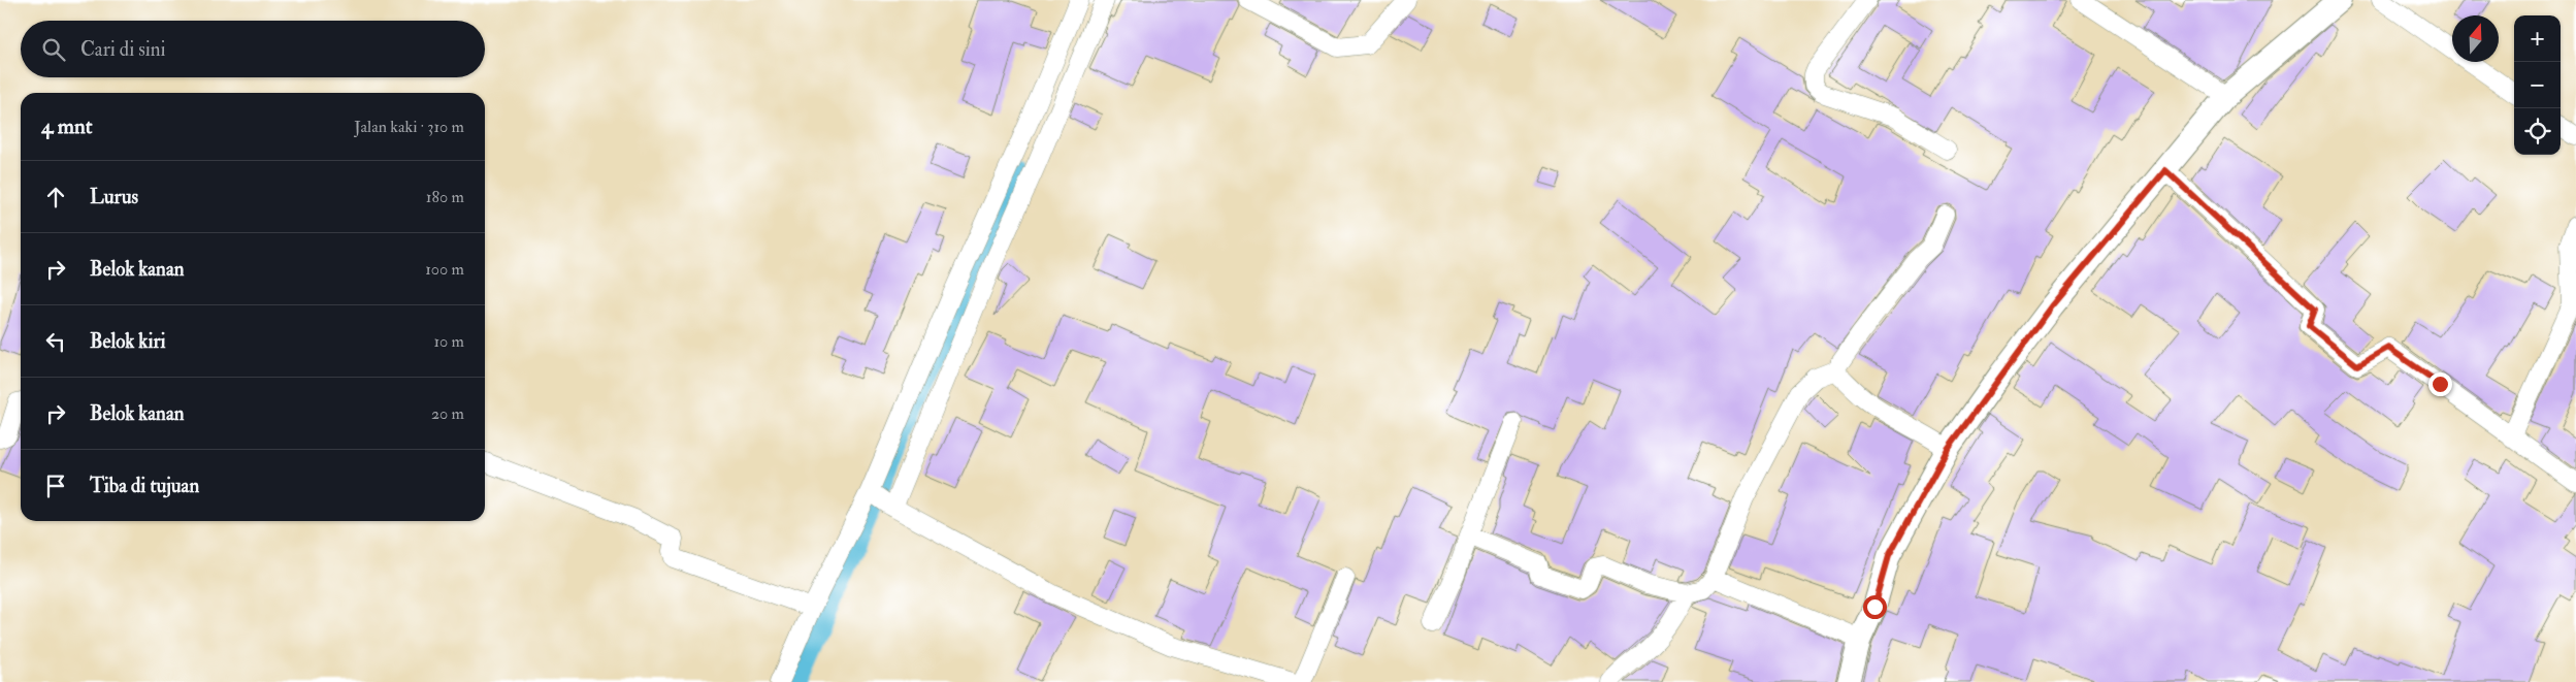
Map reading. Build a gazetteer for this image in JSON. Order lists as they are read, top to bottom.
{
  "north": "top",
  "page": {
    "map_buttons": ["+", "−"],
    "search": "Cari di sini",
    "heading": ["4 mnt", "Jalan kaki · 310 m"],
    "list": [
      ["Lurus", "180 m"],
      ["Belok kanan", "100 m"],
      ["Belok kiri", "10 m"],
      ["Belok kanan", "20 m"],
      "Tiba di tujuan"
    ]
  }
}
